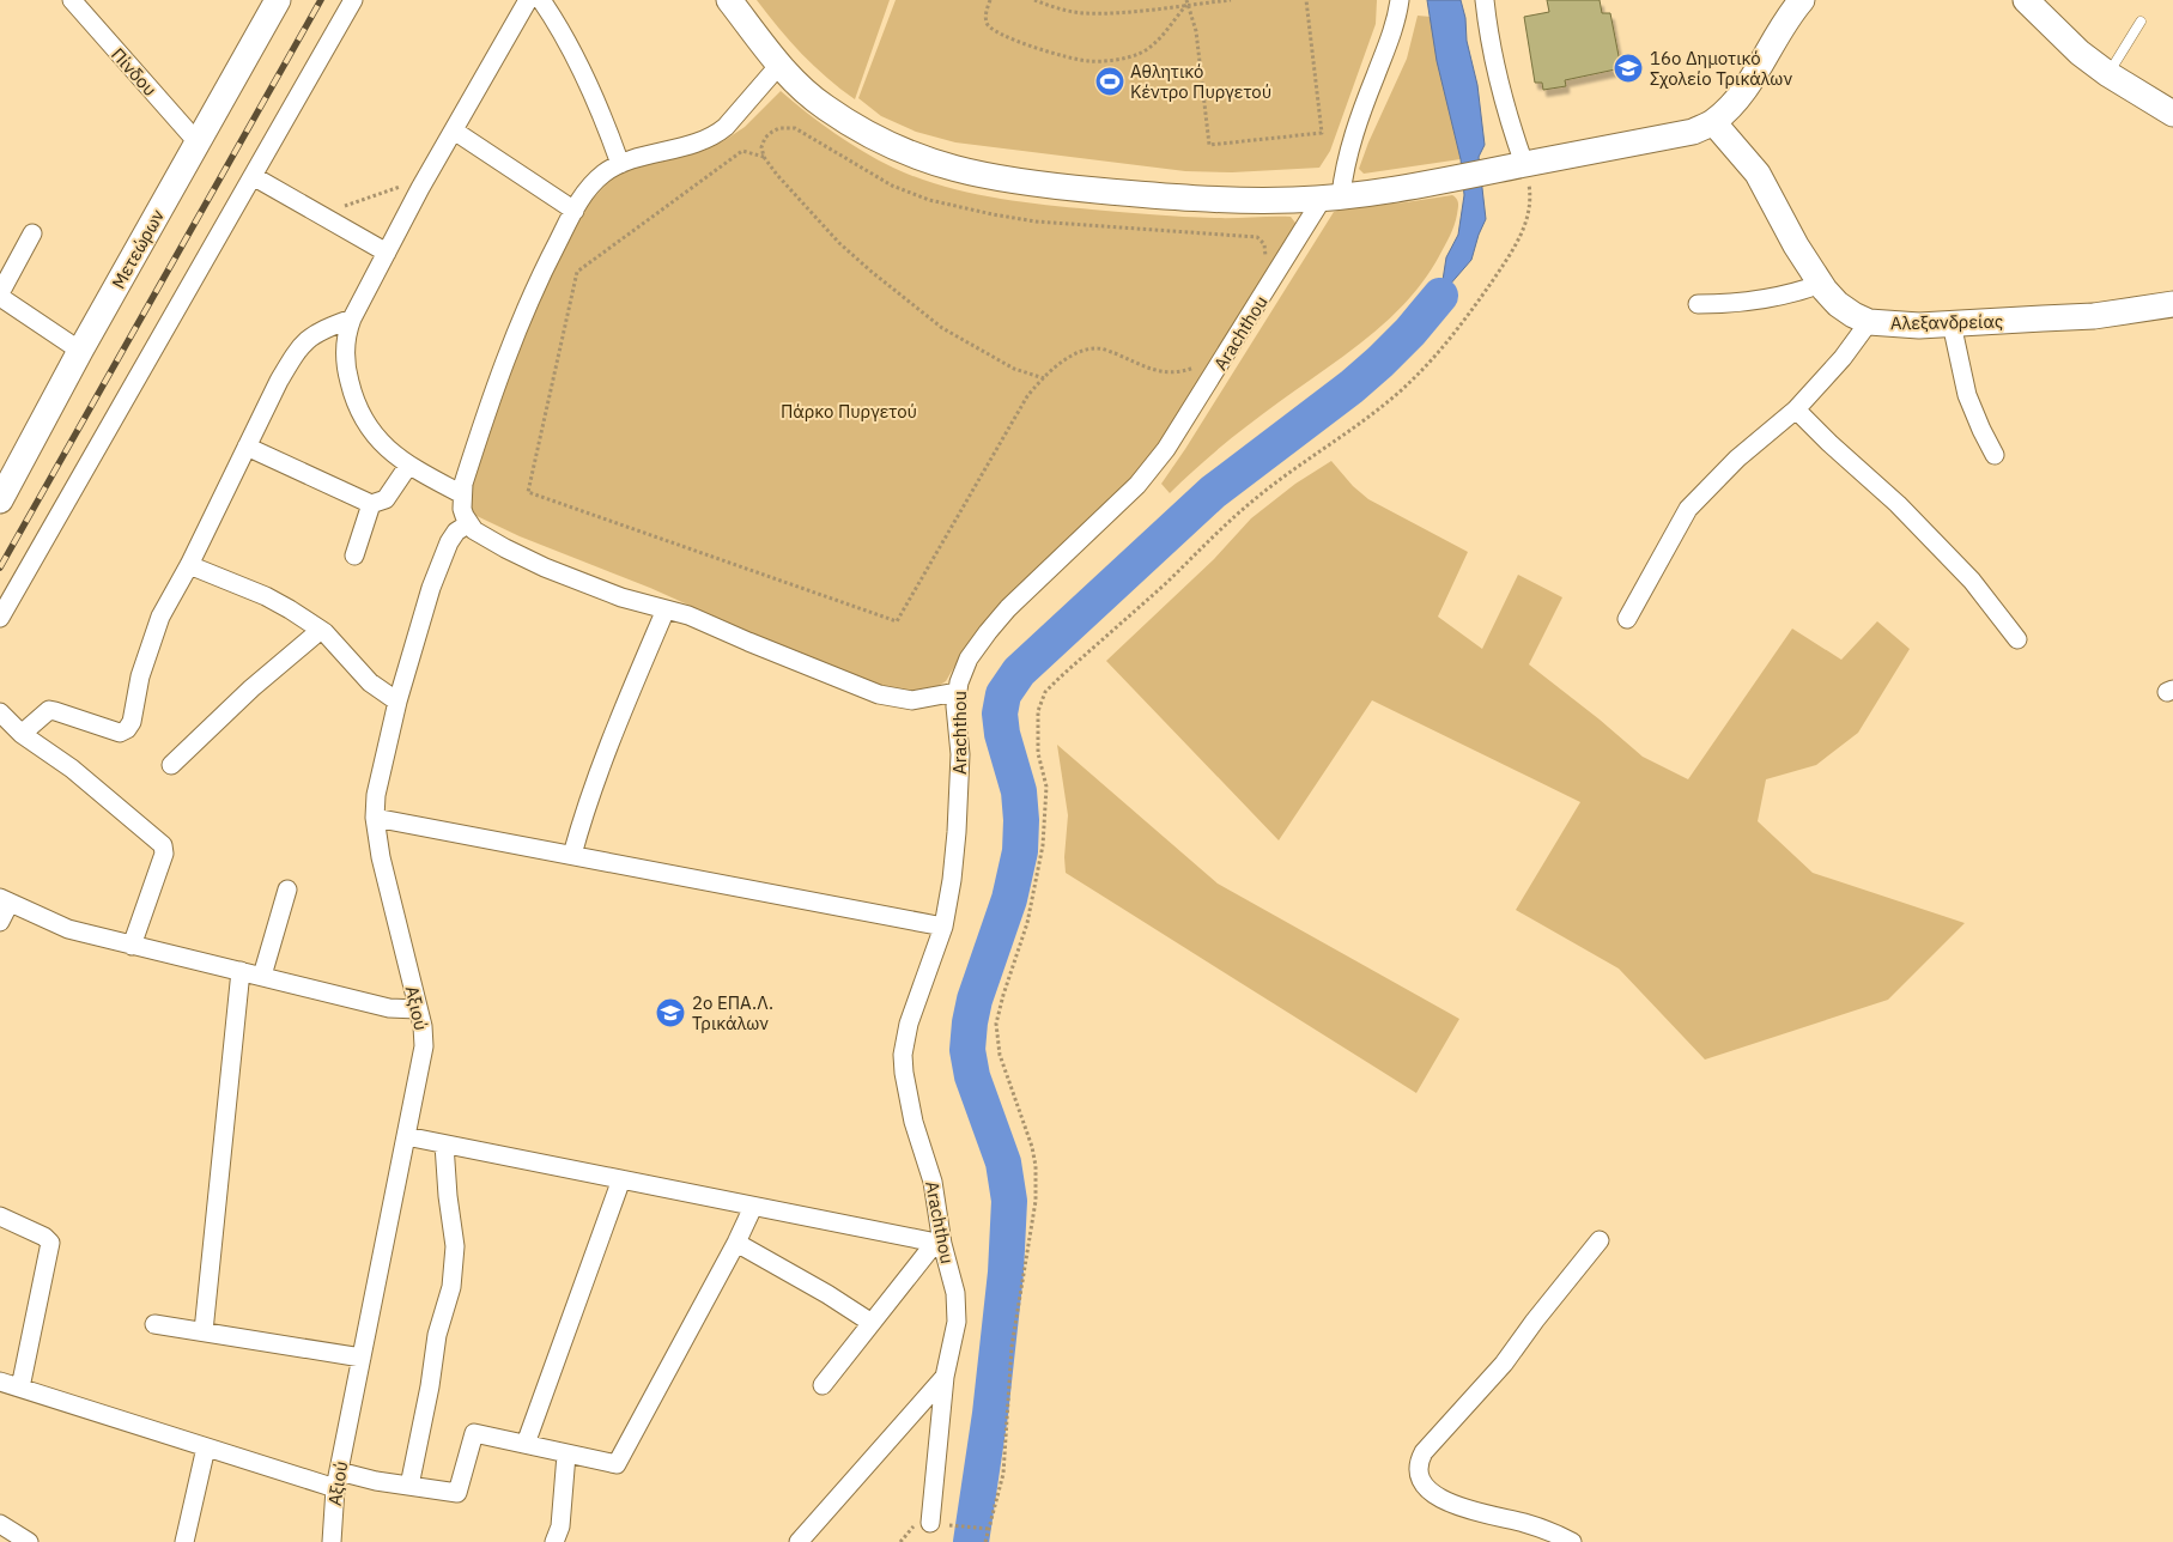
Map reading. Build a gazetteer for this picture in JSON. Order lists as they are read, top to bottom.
{
  "streets": {
    "street": [
      "Πίνδου",
      "Μετεώρων",
      "Αλεξανδρείας",
      "Arachthou",
      "Αξιού"
    ]
  },
  "crossings": [
    ["Πίνδου", "Μετεώρων"]
  ],
  "parks": ["Πάρκο Πυργετού"],
  "places": {
    "school or university": ["16ο Δημοτικό Σχολείο Τρικάλων", "2ο ΕΠΑ.Λ. Τρικάλων"],
    "sports": ["Αθλητικό Κέντρο Πυργετού"]
  }
}
